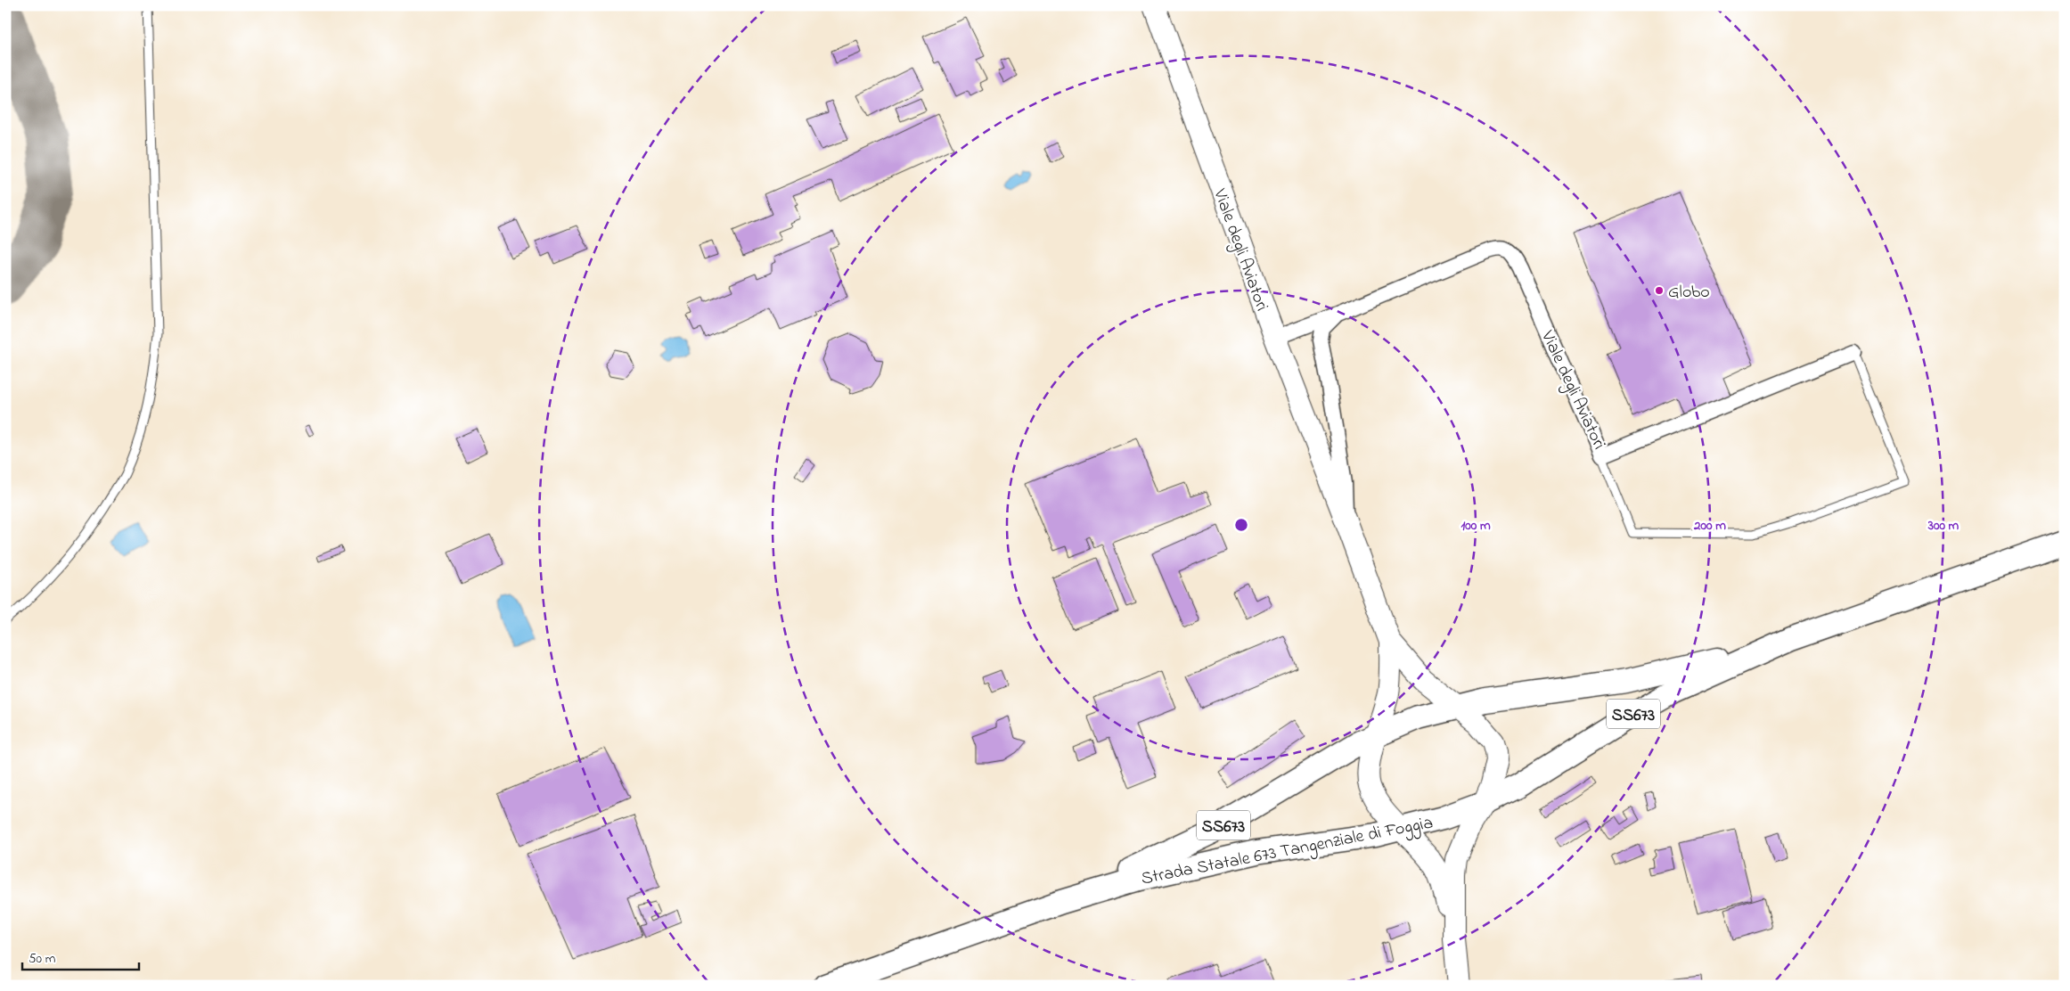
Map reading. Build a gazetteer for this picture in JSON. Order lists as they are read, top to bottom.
{
  "streets": {
    "main road": ["Viale degli Aviatori", "SS673", "Strada Statale 673 Tangenziale di Foggia"]
  },
  "crossings": [
    ["Viale degli Aviatori", "Strada Statale 673 Tangenziale di Foggia"]
  ],
  "places": ["Globo"],
  "scale_bar": "50 m",
  "rings": ["100 m", "200 m", "300 m"]
}
